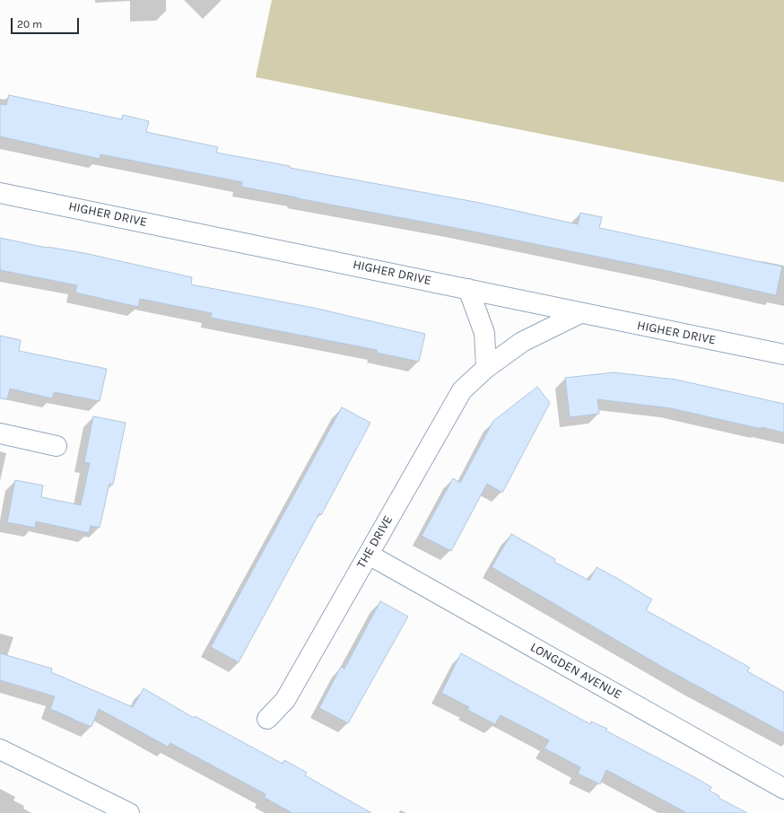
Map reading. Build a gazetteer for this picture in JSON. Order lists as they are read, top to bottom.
{
  "streets": {
    "street": ["HIGHER DRIVE", "THE DRIVE", "LONGDEN AVENUE"]
  },
  "crossings": [
    ["HIGHER DRIVE", "THE DRIVE"],
    ["THE DRIVE", "LONGDEN AVENUE"]
  ],
  "scale_bar": "20 m"
}
